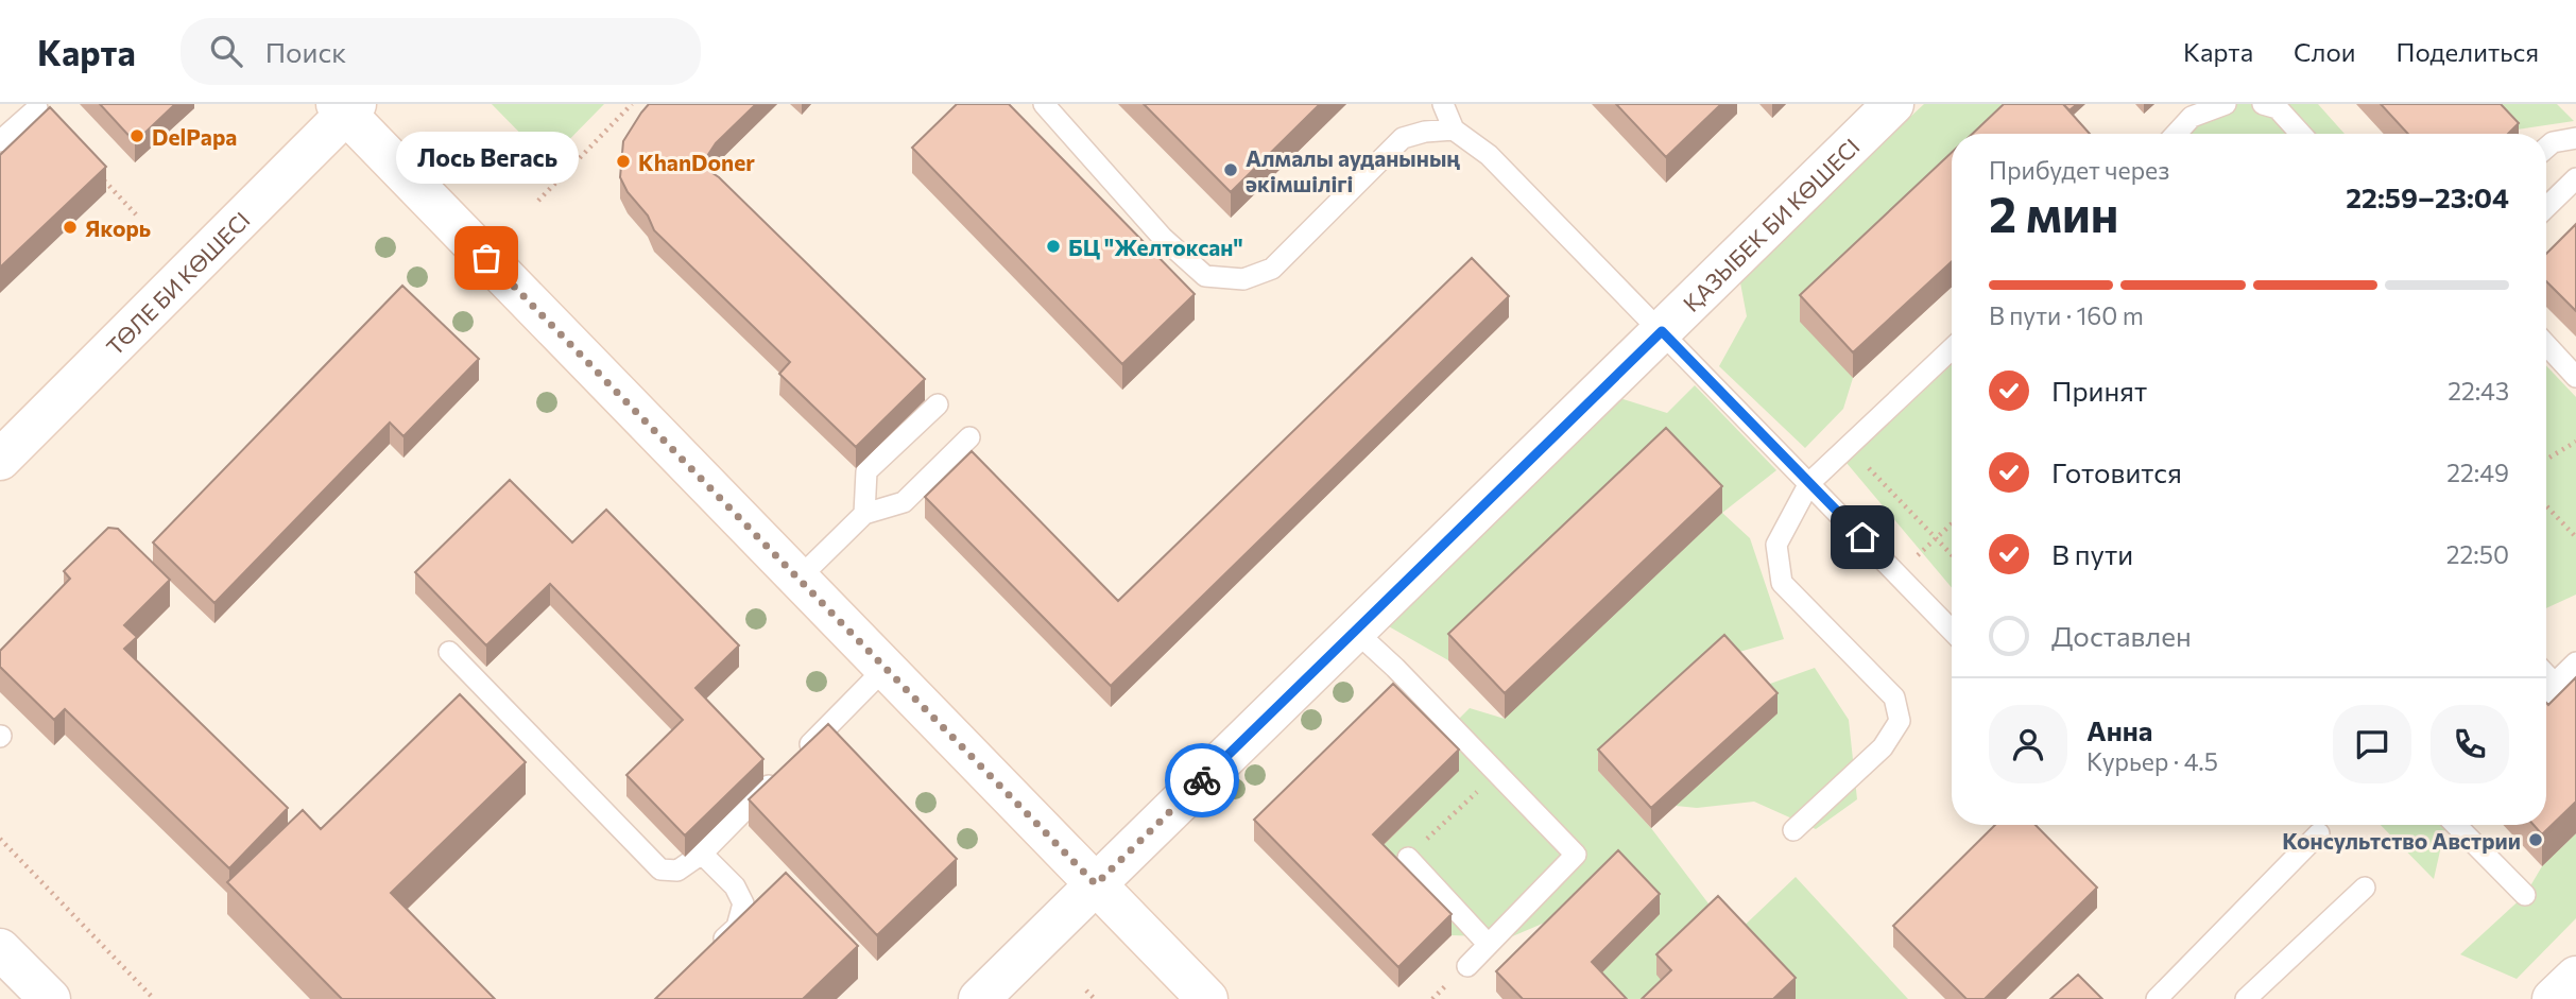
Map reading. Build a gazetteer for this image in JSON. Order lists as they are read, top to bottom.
{
  "streets": {
    "main road": ["ҚАЗЫБЕК БИ КӨШЕСІ", "ТӨЛЕ БИ КӨШЕСІ"]
  },
  "places": [
    "DelPapa",
    "KhanDoner",
    "Алмалы ауданының әкімшілігі",
    "Якорь",
    "БЦ \"Желтоксан\"",
    "Лось Вегась",
    "Консультство Австрии"
  ],
  "page": {
    "header": "Карта",
    "search": "Поиск",
    "nav": ["Карта", "Слои", "Поделиться"],
    "bubble": "Лось Вегась",
    "heading": ["2 мин", "Прибудет через", "22:59–23:04"],
    "panel": ["Анна", "Курьер · 4.5"],
    "bar": "В пути · 160 m",
    "list": [
      ["Принят", "22:43"],
      ["Готовится", "22:49"],
      ["В пути", "22:50"],
      "Доставлен"
    ]
  }
}
